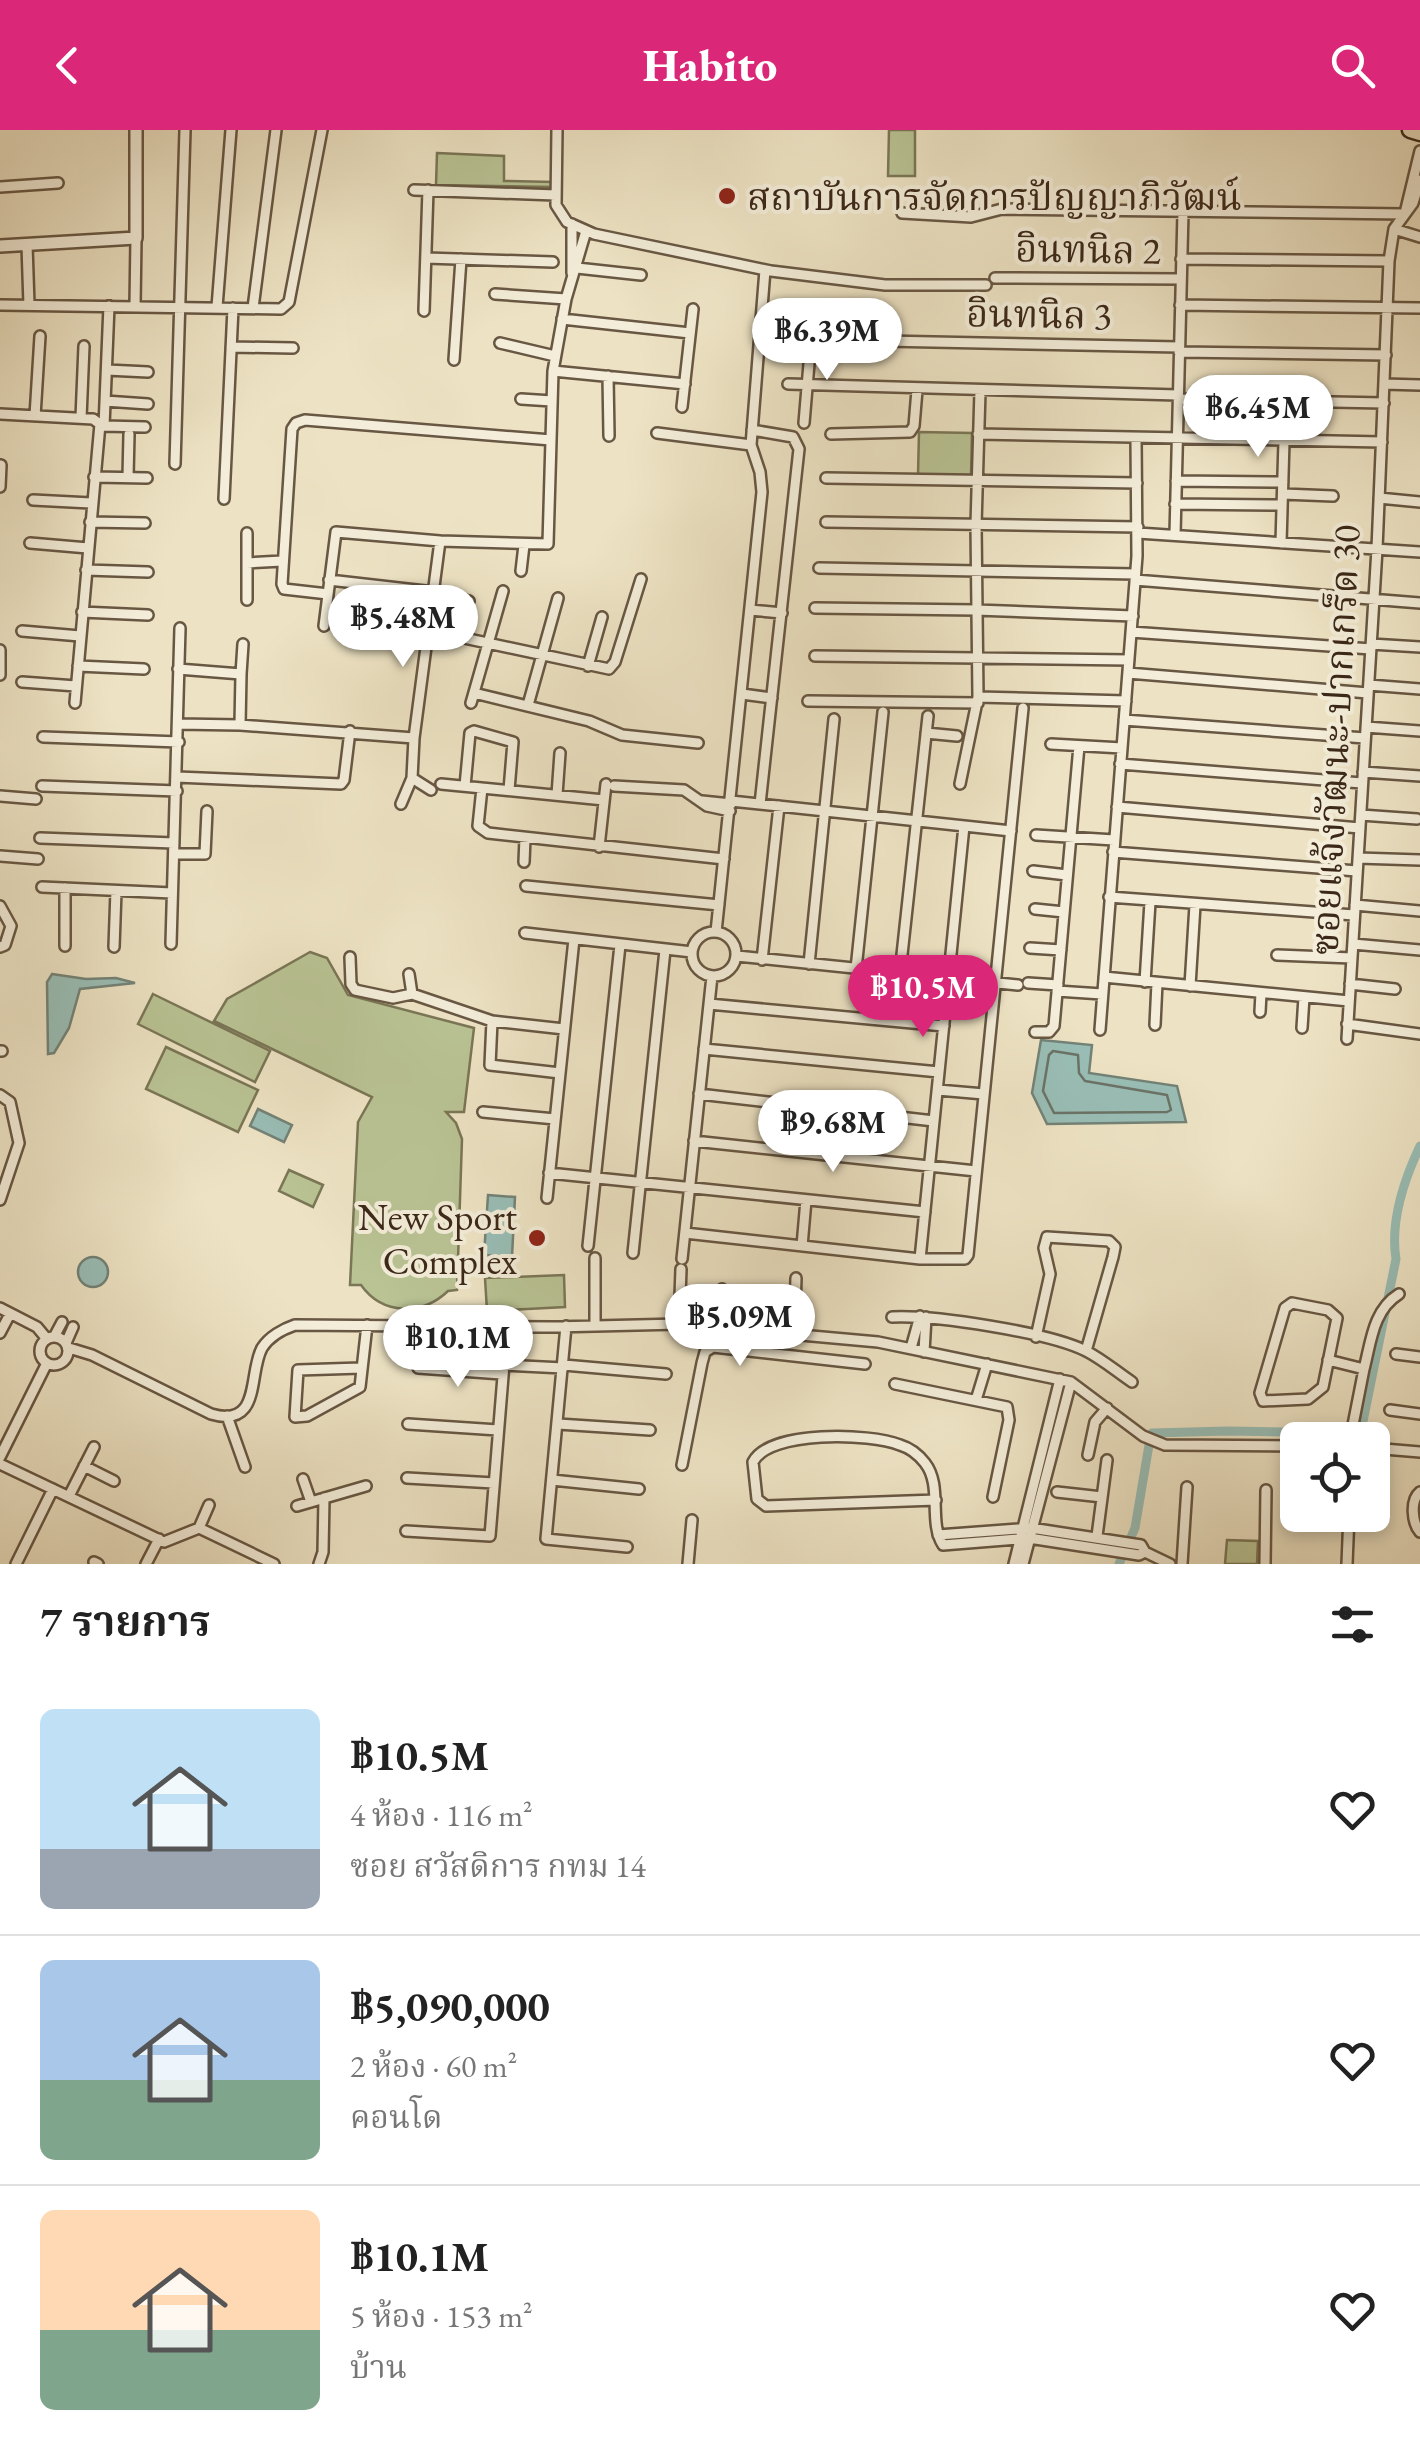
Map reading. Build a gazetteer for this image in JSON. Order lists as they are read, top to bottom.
{
  "streets": {
    "street": ["อินทนิล 2", "อินทนิล 3", "ซอยแจ้งวัฒนะ-ปากเกร็ด 30"]
  },
  "crossings": [
    ["อินทนิล 3", "ซอยแจ้งวัฒนะ-ปากเกร็ด 30"]
  ],
  "places": ["สถาบันการจัดการปัญญาภิวัฒน์", "New Sport Complex"],
  "page": {
    "header": "Habito",
    "price": [
      "฿6.39M",
      "฿6.45M",
      "฿5.48M",
      "฿10.5M",
      "฿9.68M",
      "฿5.09M",
      "฿10.1M"
    ],
    "heading": "7 รายการ",
    "list": [
      {
        "name": "฿10.5M",
        "note": "4 ห้อง · 116 m² · ซอย สวัสดิการ กทม 14"
      },
      {
        "name": "฿5,090,000",
        "note": "2 ห้อง · 60 m² · คอนโด"
      },
      {
        "name": "฿10.1M",
        "note": "5 ห้อง · 153 m² · บ้าน"
      }
    ]
  }
}
